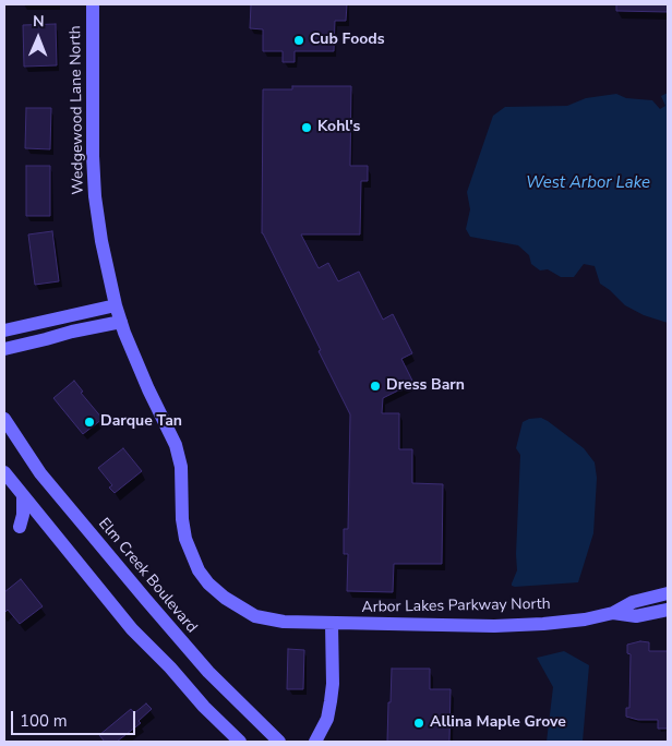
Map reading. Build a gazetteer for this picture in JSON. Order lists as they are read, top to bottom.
{
  "streets": {
    "street": ["Wedgewood Lane North", "Elm Creek Boulevard", "Arbor Lakes Parkway North"]
  },
  "crossings": [
    ["Wedgewood Lane North", "Arbor Lakes Parkway North"]
  ],
  "water": ["West Arbor Lake"],
  "places": [
    "Cub Foods",
    "Kohl's",
    "Dress Barn",
    "Darque Tan",
    "Allina Maple Grove"
  ],
  "scale_bar": "100 m",
  "north": "top"
}
